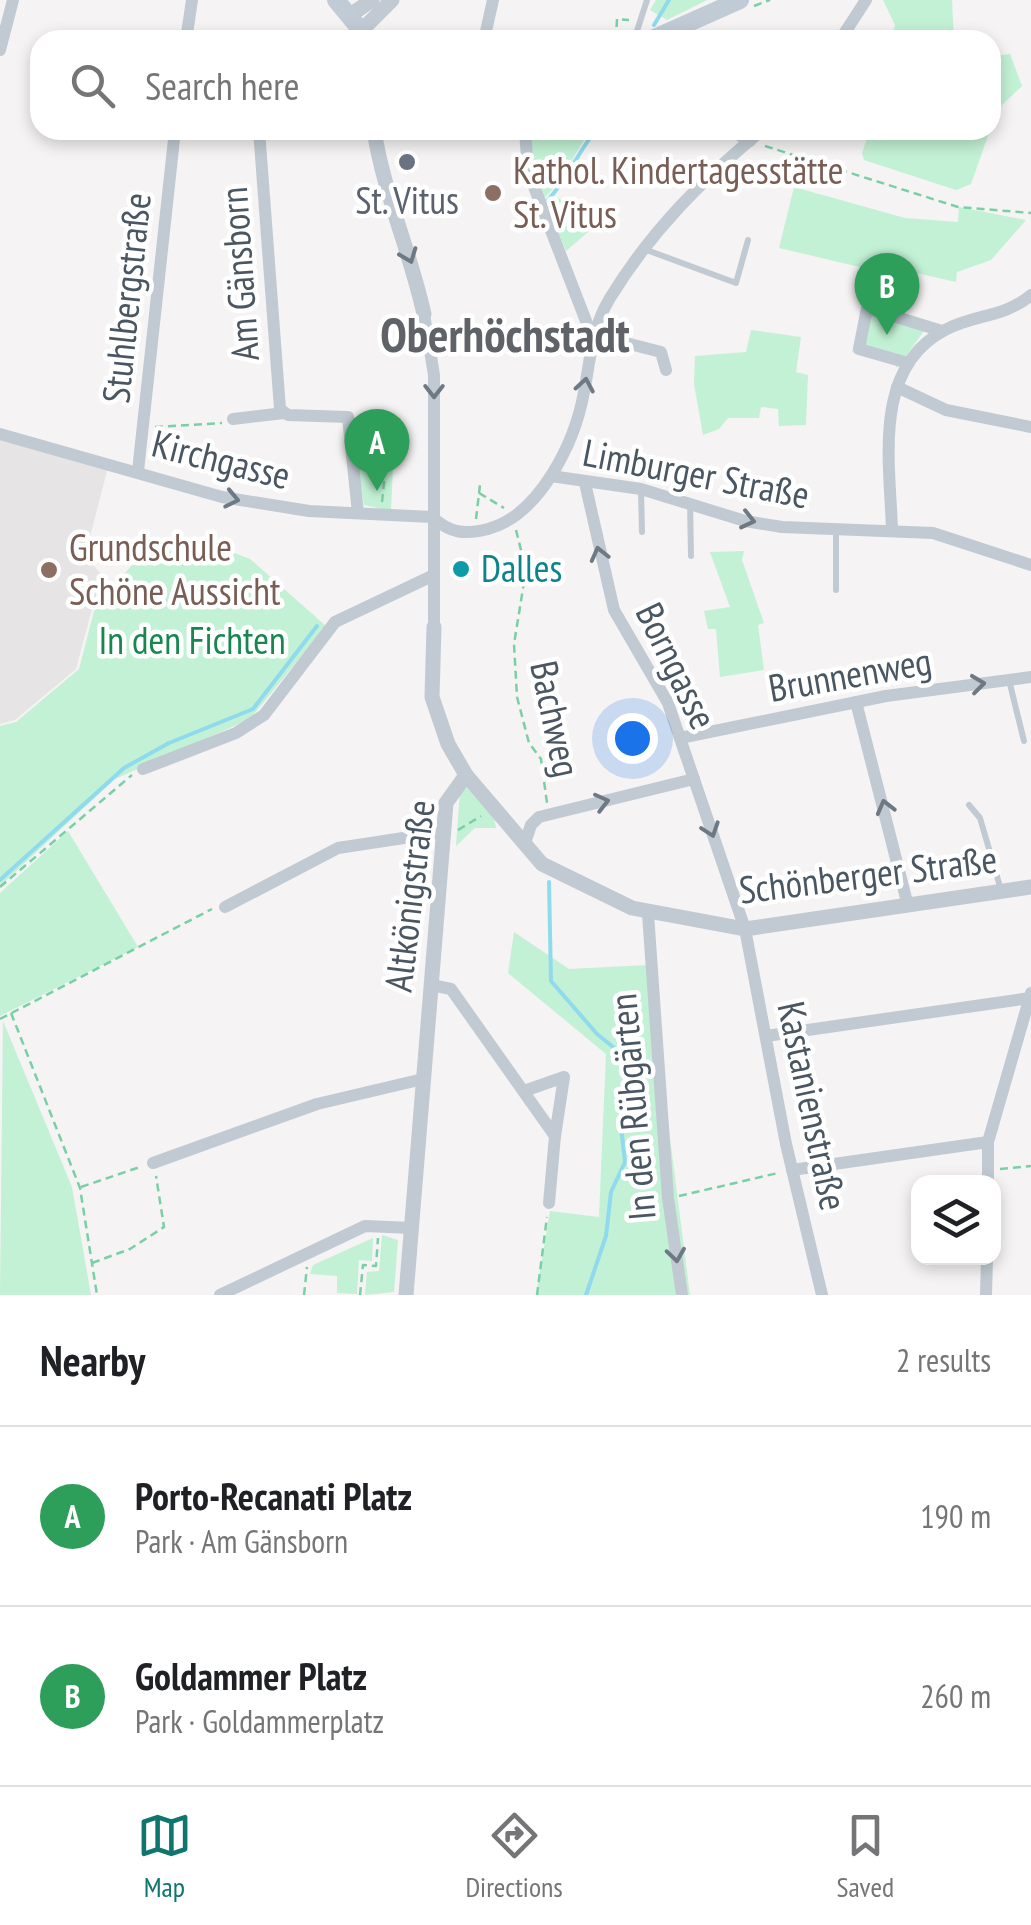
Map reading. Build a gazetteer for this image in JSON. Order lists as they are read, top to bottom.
{
  "streets": {
    "street": [
      "Am Gänsborn",
      "Stuhlbergstraße",
      "Kirchgasse",
      "Limburger Straße",
      "Borngasse",
      "Brunnenweg",
      "Schönberger Straße",
      "Altkönigstraße",
      "Kastanienstraße",
      "In den Rübgärten"
    ],
    "path": ["Bachweg"]
  },
  "crossings": [
    ["Am Gänsborn", "Kirchgasse"],
    ["Stuhlbergstraße", "Kirchgasse"],
    ["Kirchgasse", "Altkönigstraße"],
    ["Limburger Straße", "Borngasse"],
    ["Limburger Straße", "Bachweg"],
    ["Borngasse", "Brunnenweg"],
    ["Borngasse", "Schönberger Straße"],
    ["Borngasse", "Kastanienstraße"],
    ["Schönberger Straße", "Altkönigstraße"],
    ["Schönberger Straße", "Kastanienstraße"],
    ["Schönberger Straße", "In den Rübgärten"]
  ],
  "one_way": ["Kirchgasse", "Brunnenweg"],
  "districts": ["Oberhöchstadt"],
  "parks": ["In den Fichten"],
  "places": [
    "St. Vitus",
    "Kathol. Kindertagesstätte St. Vitus",
    "Dalles",
    "Grundschule Schöne Aussicht"
  ],
  "page": {
    "search": "Search here",
    "pins": ["B", "A"],
    "heading": ["Nearby", "2 results"],
    "list": [
      {
        "mark": "A",
        "name": "Porto-Recanati Platz",
        "note": "Park · Am Gänsborn",
        "value": "190 m"
      },
      {
        "mark": "B",
        "name": "Goldammer Platz",
        "note": "Park · Goldammerplatz",
        "value": "260 m"
      }
    ],
    "nav": ["Map", "Directions", "Saved"]
  }
}
